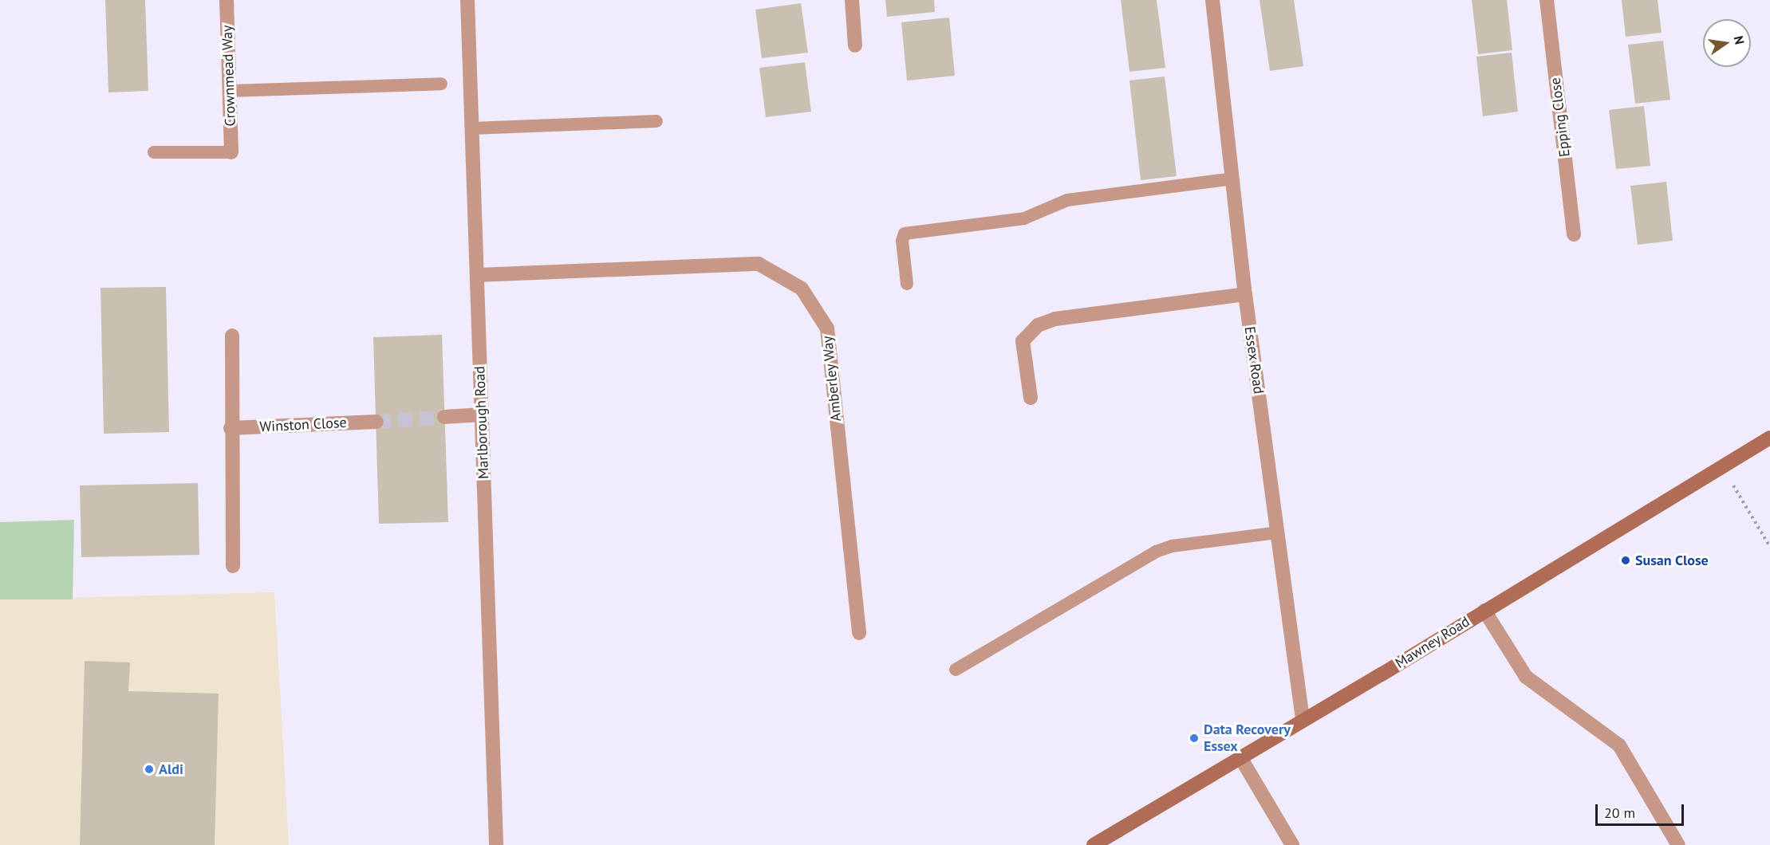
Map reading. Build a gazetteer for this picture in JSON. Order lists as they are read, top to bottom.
{
  "streets": {
    "street": [
      "Crownmead Way",
      "Epping Close",
      "Essex Road",
      "Amberley Way",
      "Marlborough Road",
      "Winston Close",
      "Mawney Road"
    ]
  },
  "crossings": [
    ["Essex Road", "Mawney Road"],
    ["Amberley Way", "Marlborough Road"]
  ],
  "places": ["Susan Close", "Data Recovery Essex", "Aldi"],
  "scale_bar": "20 m",
  "north": "right"
}
